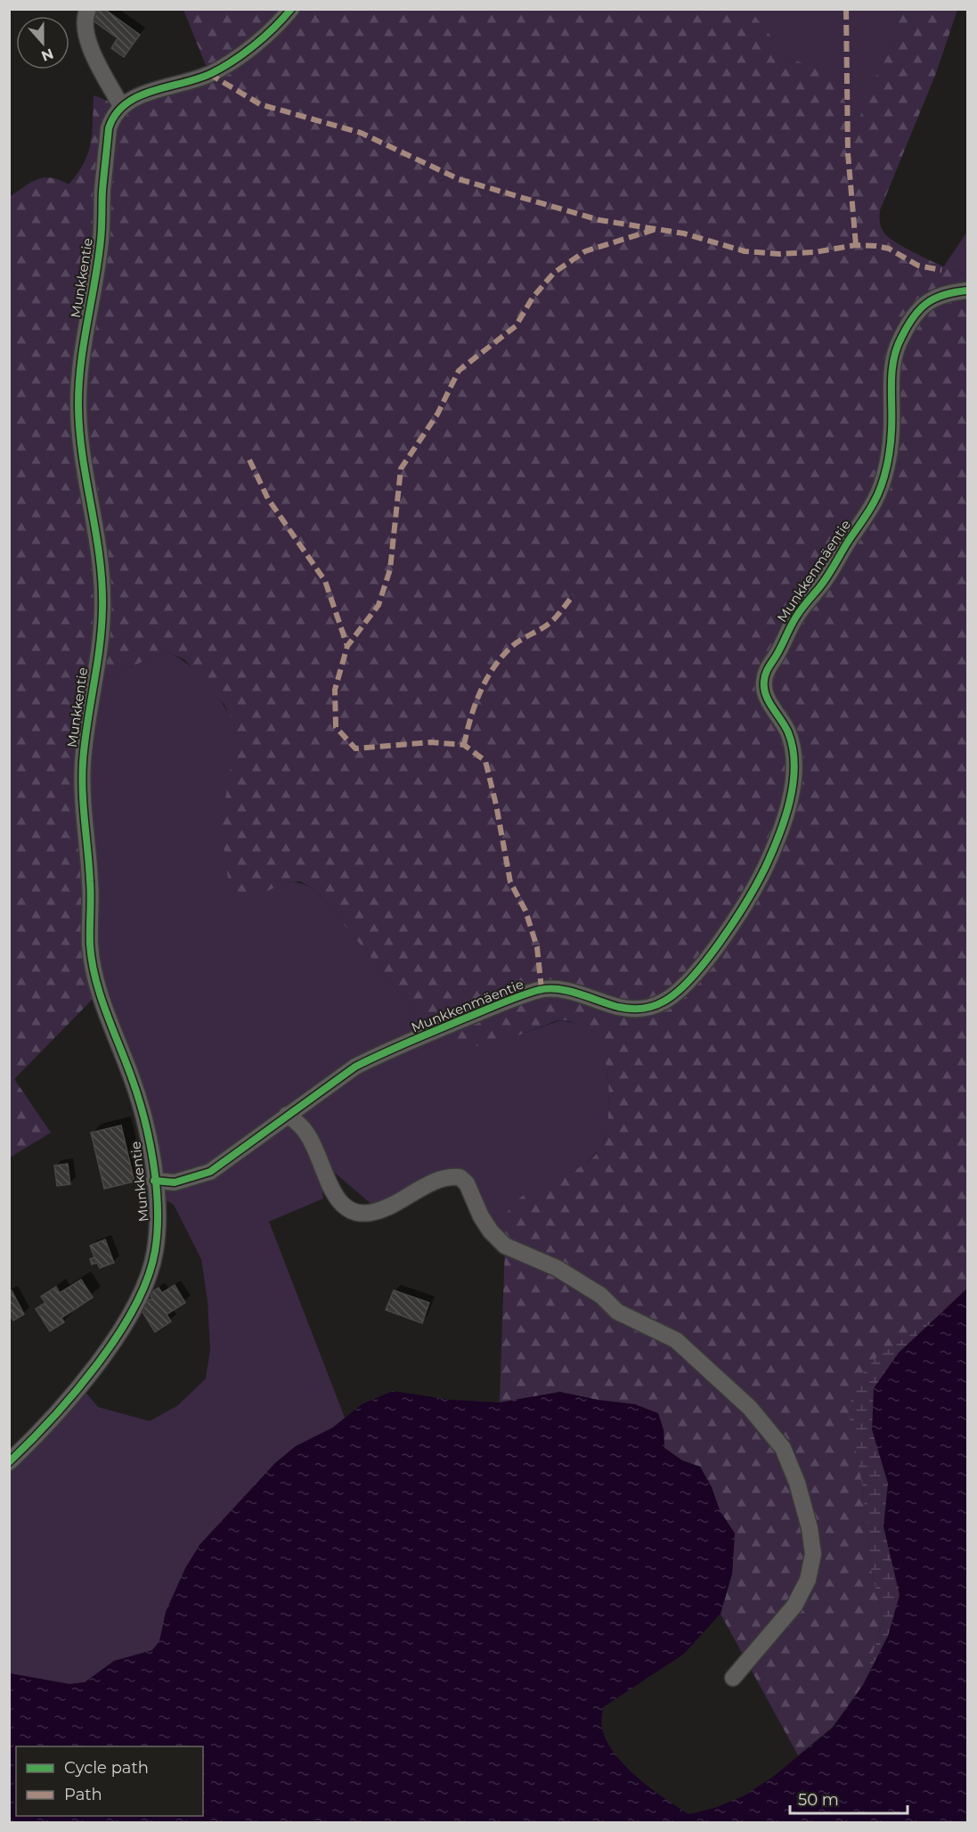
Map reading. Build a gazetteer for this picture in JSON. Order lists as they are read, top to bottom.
{
  "streets": {
    "street": ["Munkkentie", "Munkkenmäentie"]
  },
  "crossings": [
    ["Munkkentie", "Munkkenmäentie"]
  ],
  "legend": ["Cycle path", "Path"],
  "scale_bar": "50 m",
  "north": "bottom"
}
